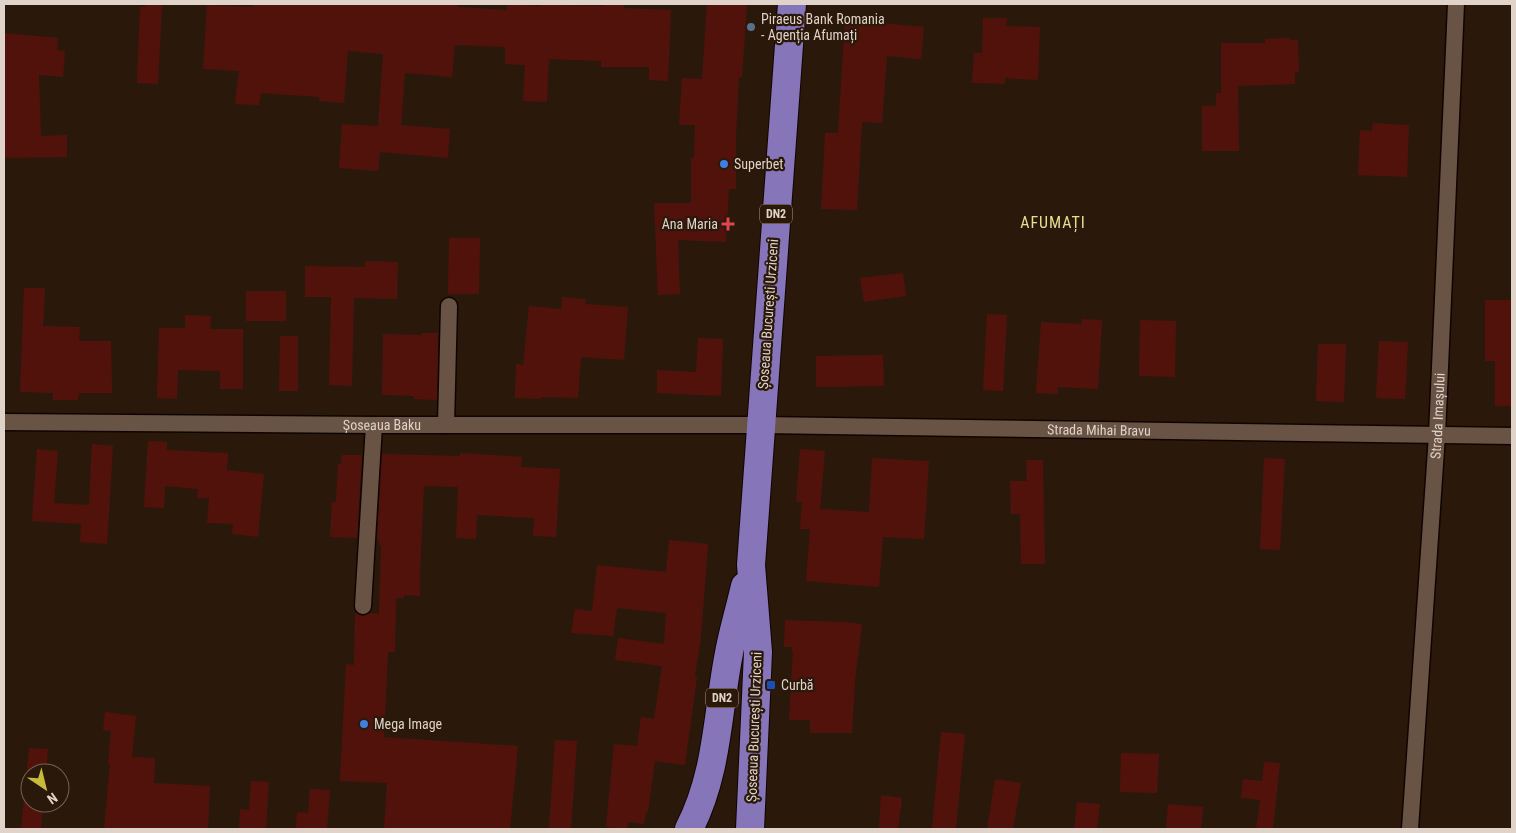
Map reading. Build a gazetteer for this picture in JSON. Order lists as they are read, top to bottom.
{
  "streets": {
    "highway": ["DN2", "Șoseaua București Urziceni"],
    "street": ["Strada Imașului", "Șoseaua Baku", "Strada Mihai Bravu"]
  },
  "crossings": [
    ["Șoseaua București Urziceni", "Șoseaua Baku"],
    ["Șoseaua București Urziceni", "Strada Mihai Bravu"],
    ["Strada Imașului", "Strada Mihai Bravu"],
    ["Șoseaua Baku", "Strada Mihai Bravu"]
  ],
  "districts": ["AFUMAȚI"],
  "places": {
    "other": ["Piraeus Bank Romania - Agenția Afumați", "Superbet", "Mega Image"],
    "health": ["Ana Maria"],
    "transit": ["Curbă"]
  },
  "north": "bottom right"
}
